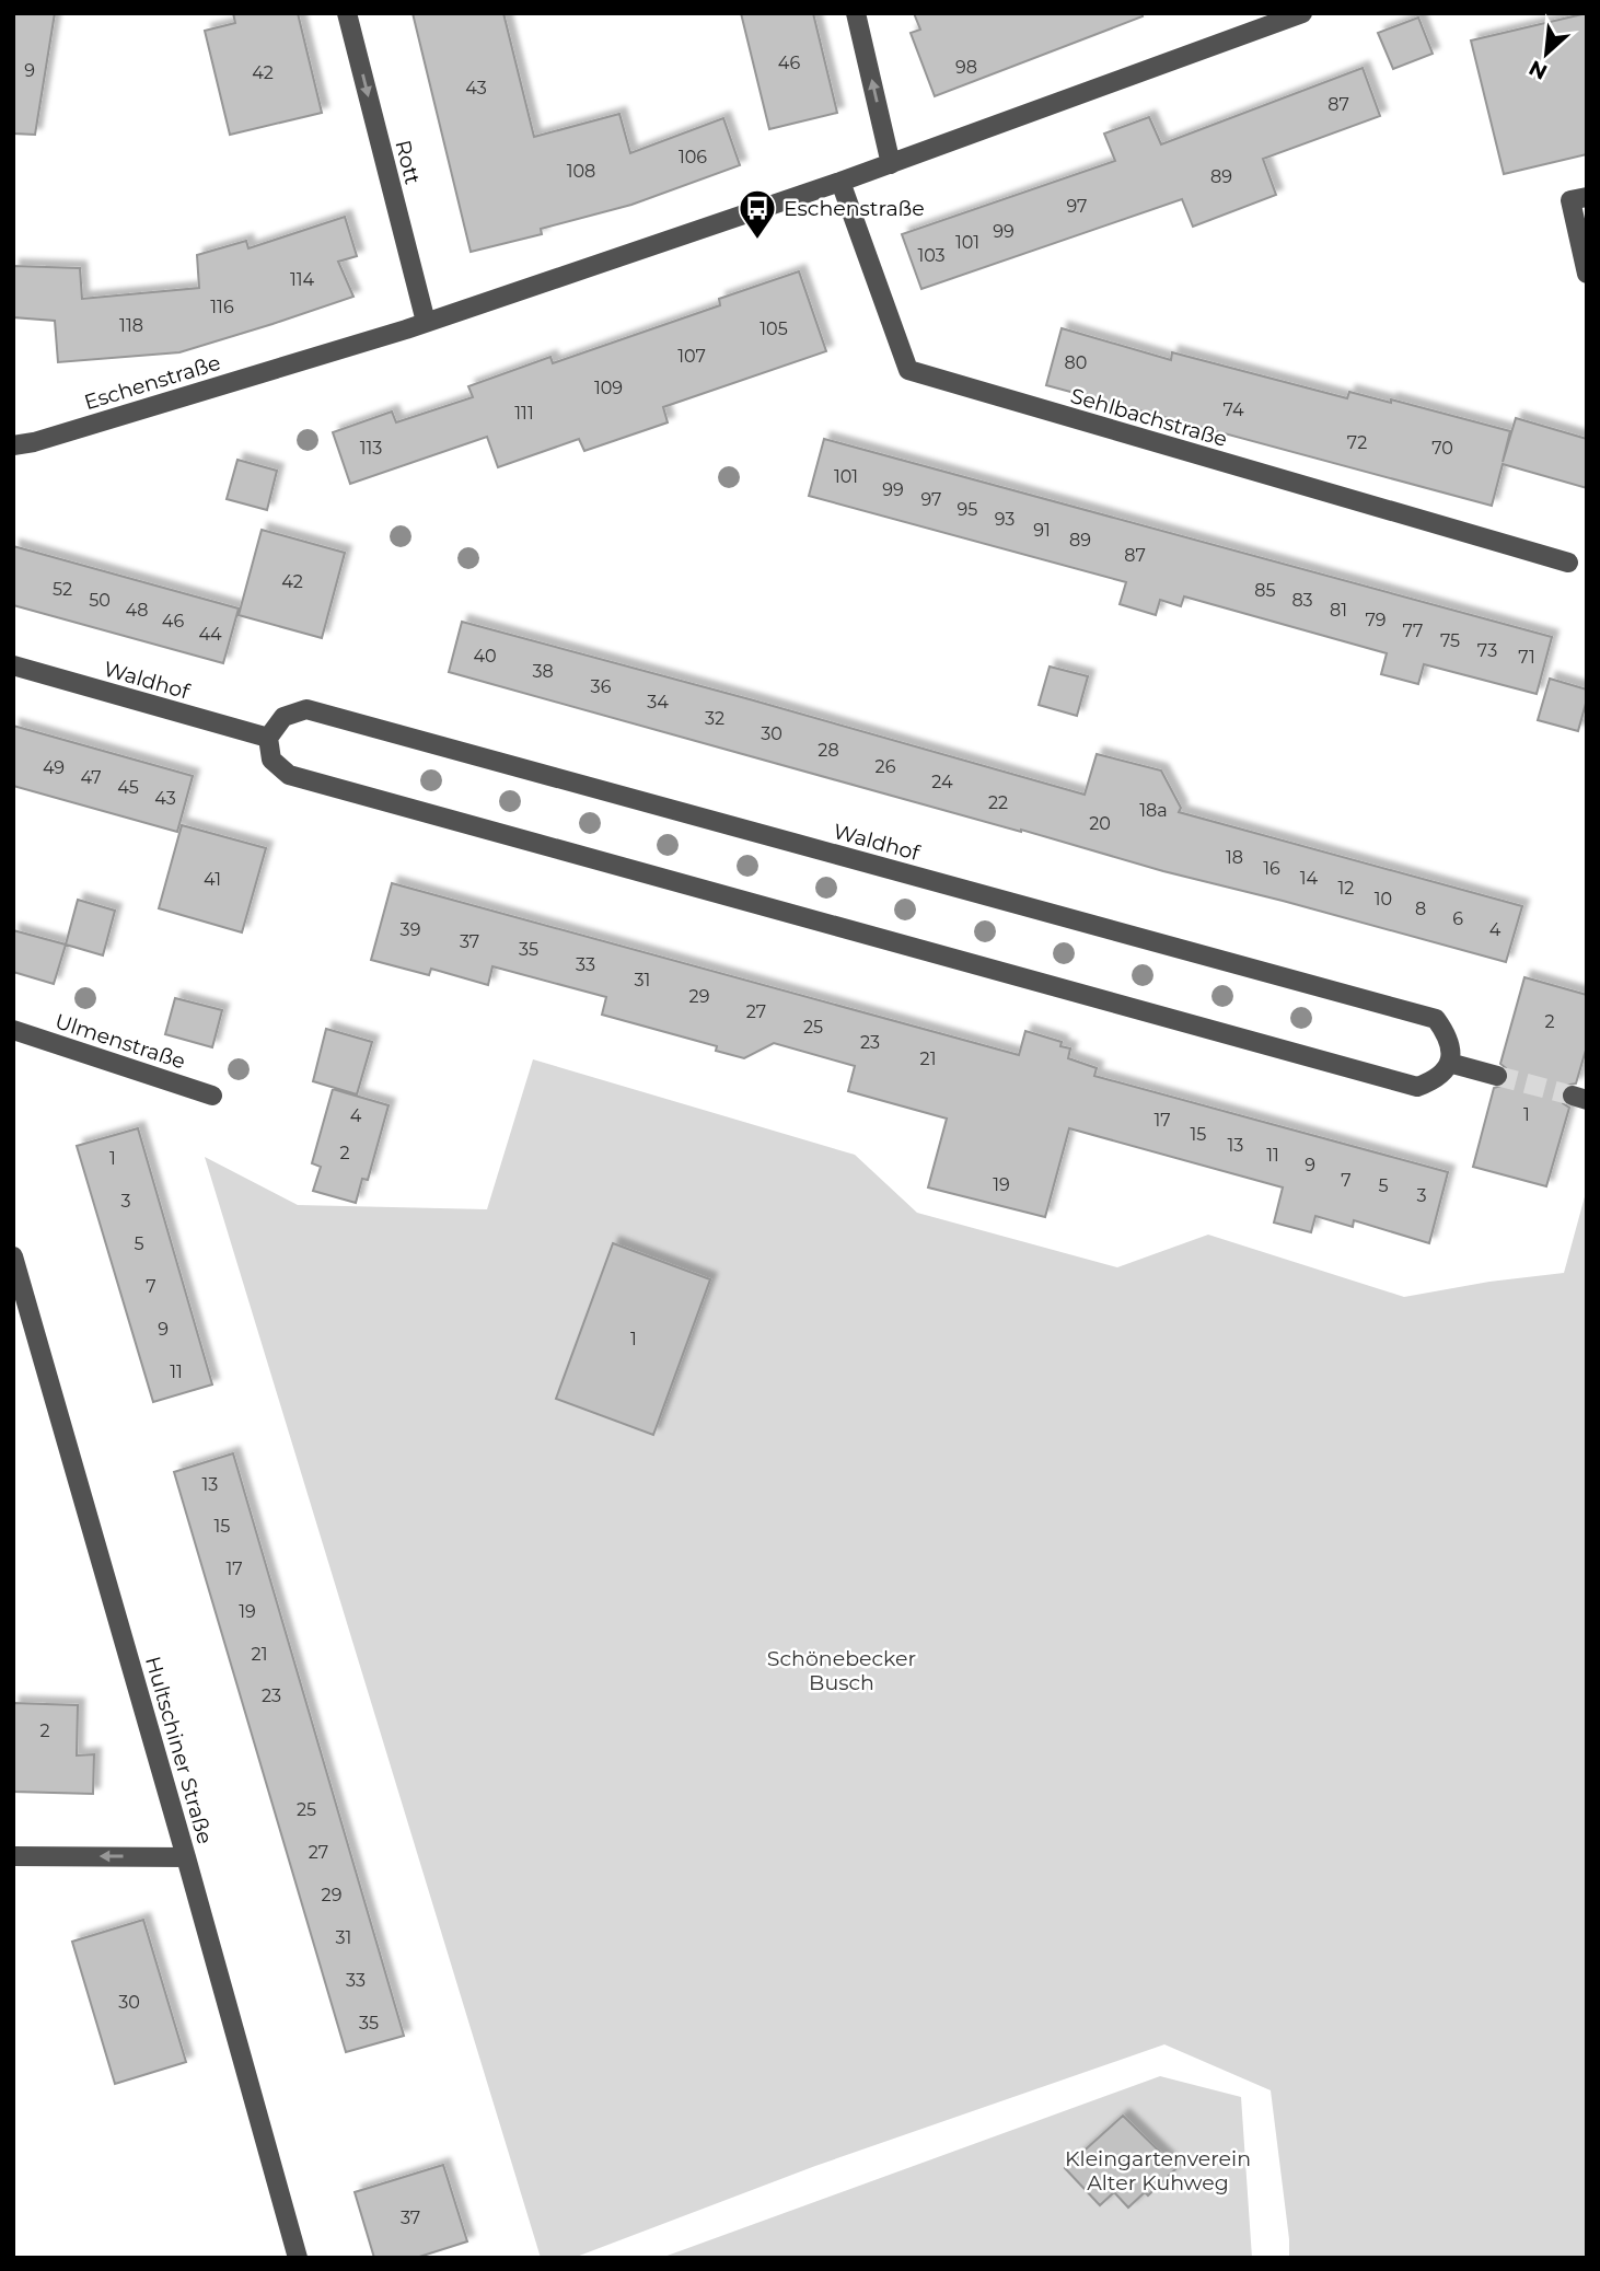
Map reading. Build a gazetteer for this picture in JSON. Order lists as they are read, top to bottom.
{
  "streets": {
    "street": [
      "Rott",
      "Eschenstraße",
      "Sehlbachstraße",
      "Waldhof",
      "Ulmenstraße",
      "Hultschiner Straße"
    ]
  },
  "crossings": [
    ["Rott", "Eschenstraße"],
    ["Eschenstraße", "Sehlbachstraße"]
  ],
  "one_way": ["Rott"],
  "parks": ["Schönebecker Busch", "Kleingartenverein Alter Kuhweg"],
  "places": {
    "bus stop": ["Eschenstraße"]
  },
  "house_numbers": [
    "46",
    "98",
    "9",
    "42",
    "43",
    "87",
    "106",
    "108",
    "89",
    "97",
    "99",
    "101",
    "103",
    "114",
    "116",
    "118",
    "105",
    "107",
    "80",
    "109",
    "74",
    "111",
    "72",
    "113",
    "70",
    "101",
    "99",
    "97",
    "95",
    "93",
    "91",
    "89",
    "87",
    "42",
    "52",
    "85",
    "50",
    "83",
    "48",
    "81",
    "79",
    "46",
    "77",
    "44",
    "75",
    "73",
    "40",
    "71",
    "38",
    "36",
    "34",
    "32",
    "30",
    "28",
    "26",
    "49",
    "47",
    "24",
    "45",
    "43",
    "22",
    "18a",
    "20",
    "18",
    "16",
    "14",
    "41",
    "12",
    "10",
    "8",
    "6",
    "39",
    "4",
    "37",
    "35",
    "33",
    "31",
    "29",
    "27",
    "2",
    "25",
    "23",
    "21",
    "1",
    "4",
    "17",
    "15",
    "13",
    "2",
    "11",
    "1",
    "9",
    "7",
    "19",
    "5",
    "3",
    "3",
    "5",
    "7",
    "9",
    "1",
    "11",
    "13",
    "15",
    "17",
    "19",
    "21",
    "23",
    "2",
    "25",
    "27",
    "29",
    "31",
    "33",
    "30",
    "35",
    "37"
  ],
  "north": "bottom left"
}
